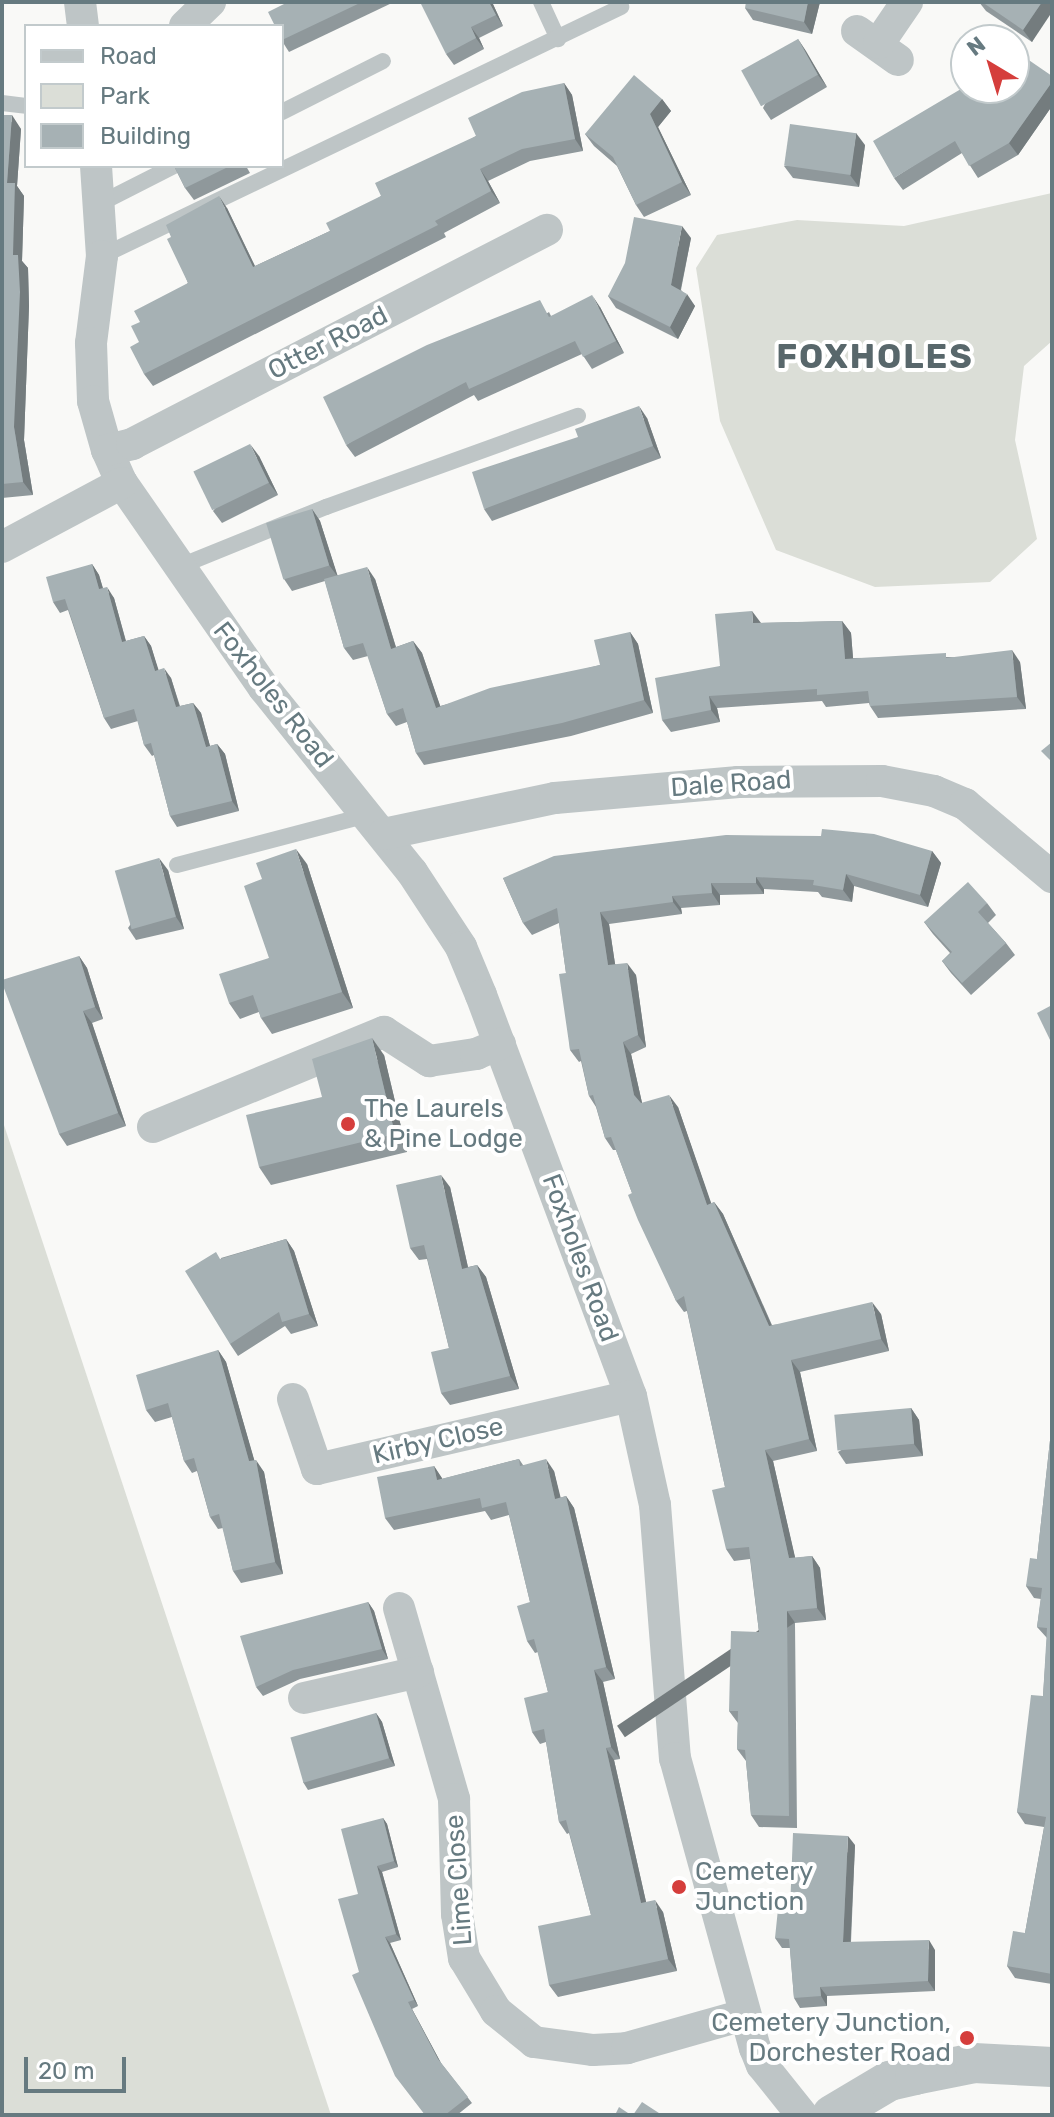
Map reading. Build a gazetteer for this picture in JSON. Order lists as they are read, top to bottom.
{
  "streets": {
    "street": [
      "Otter Road",
      "Foxholes Road",
      "Dale Road",
      "Kirby Close",
      "Lime Close"
    ]
  },
  "crossings": [
    ["Otter Road", "Foxholes Road"],
    ["Foxholes Road", "Dale Road"],
    ["Foxholes Road", "Kirby Close"],
    ["Foxholes Road", "Lime Close"]
  ],
  "districts": ["FOXHOLES"],
  "places": ["The Laurels & Pine Lodge", "Cemetery Junction", "Cemetery Junction, Dorchester Road"],
  "legend": ["Road", "Park", "Building"],
  "scale_bar": "20 m",
  "north": "top left"
}
